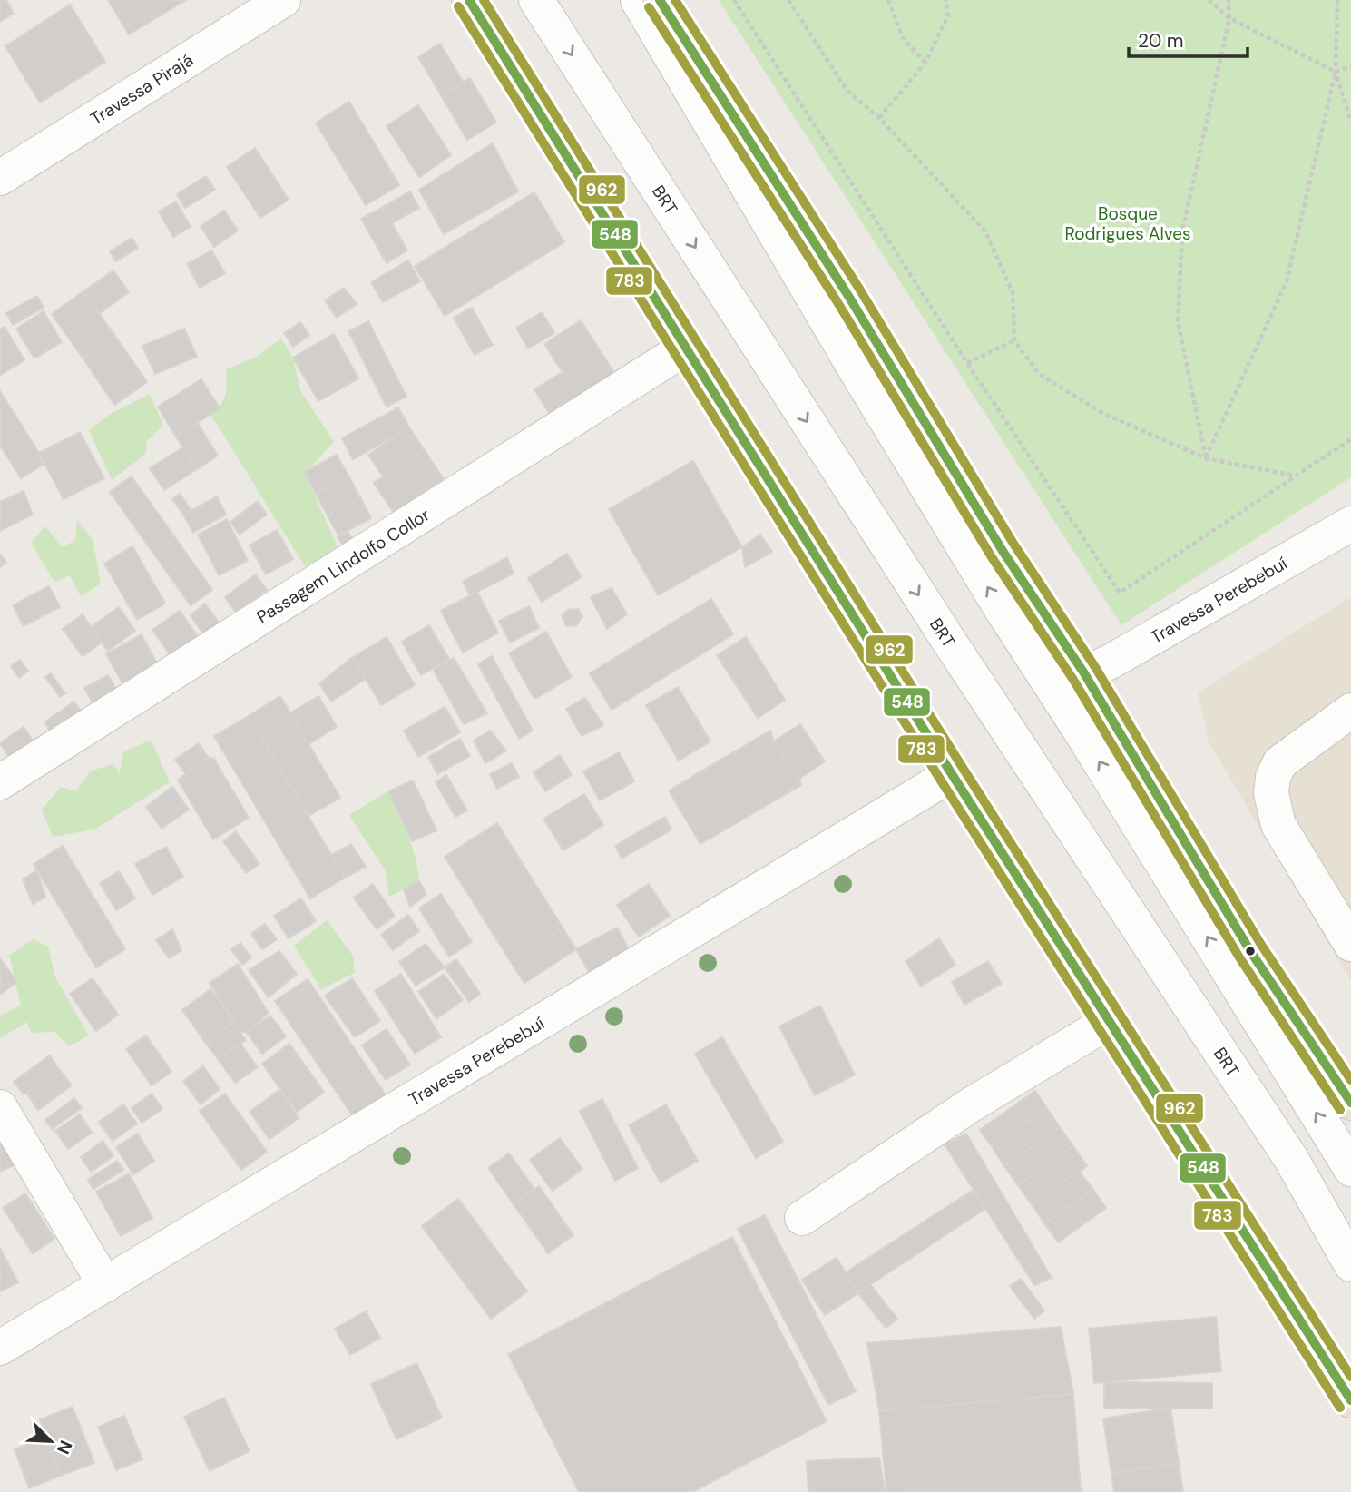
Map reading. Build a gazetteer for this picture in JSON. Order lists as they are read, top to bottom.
{
  "streets": {
    "street": [
      "Travessa Pirajá",
      "BRT",
      "Passagem Lindolfo Collor",
      "Travessa Perebebuí"
    ]
  },
  "parks": ["Bosque Rodrigues Alves"],
  "lines": ["transit line 548", "transit line 962", "transit line 783"],
  "scale_bar": "20 m",
  "north": "bottom right"
}
